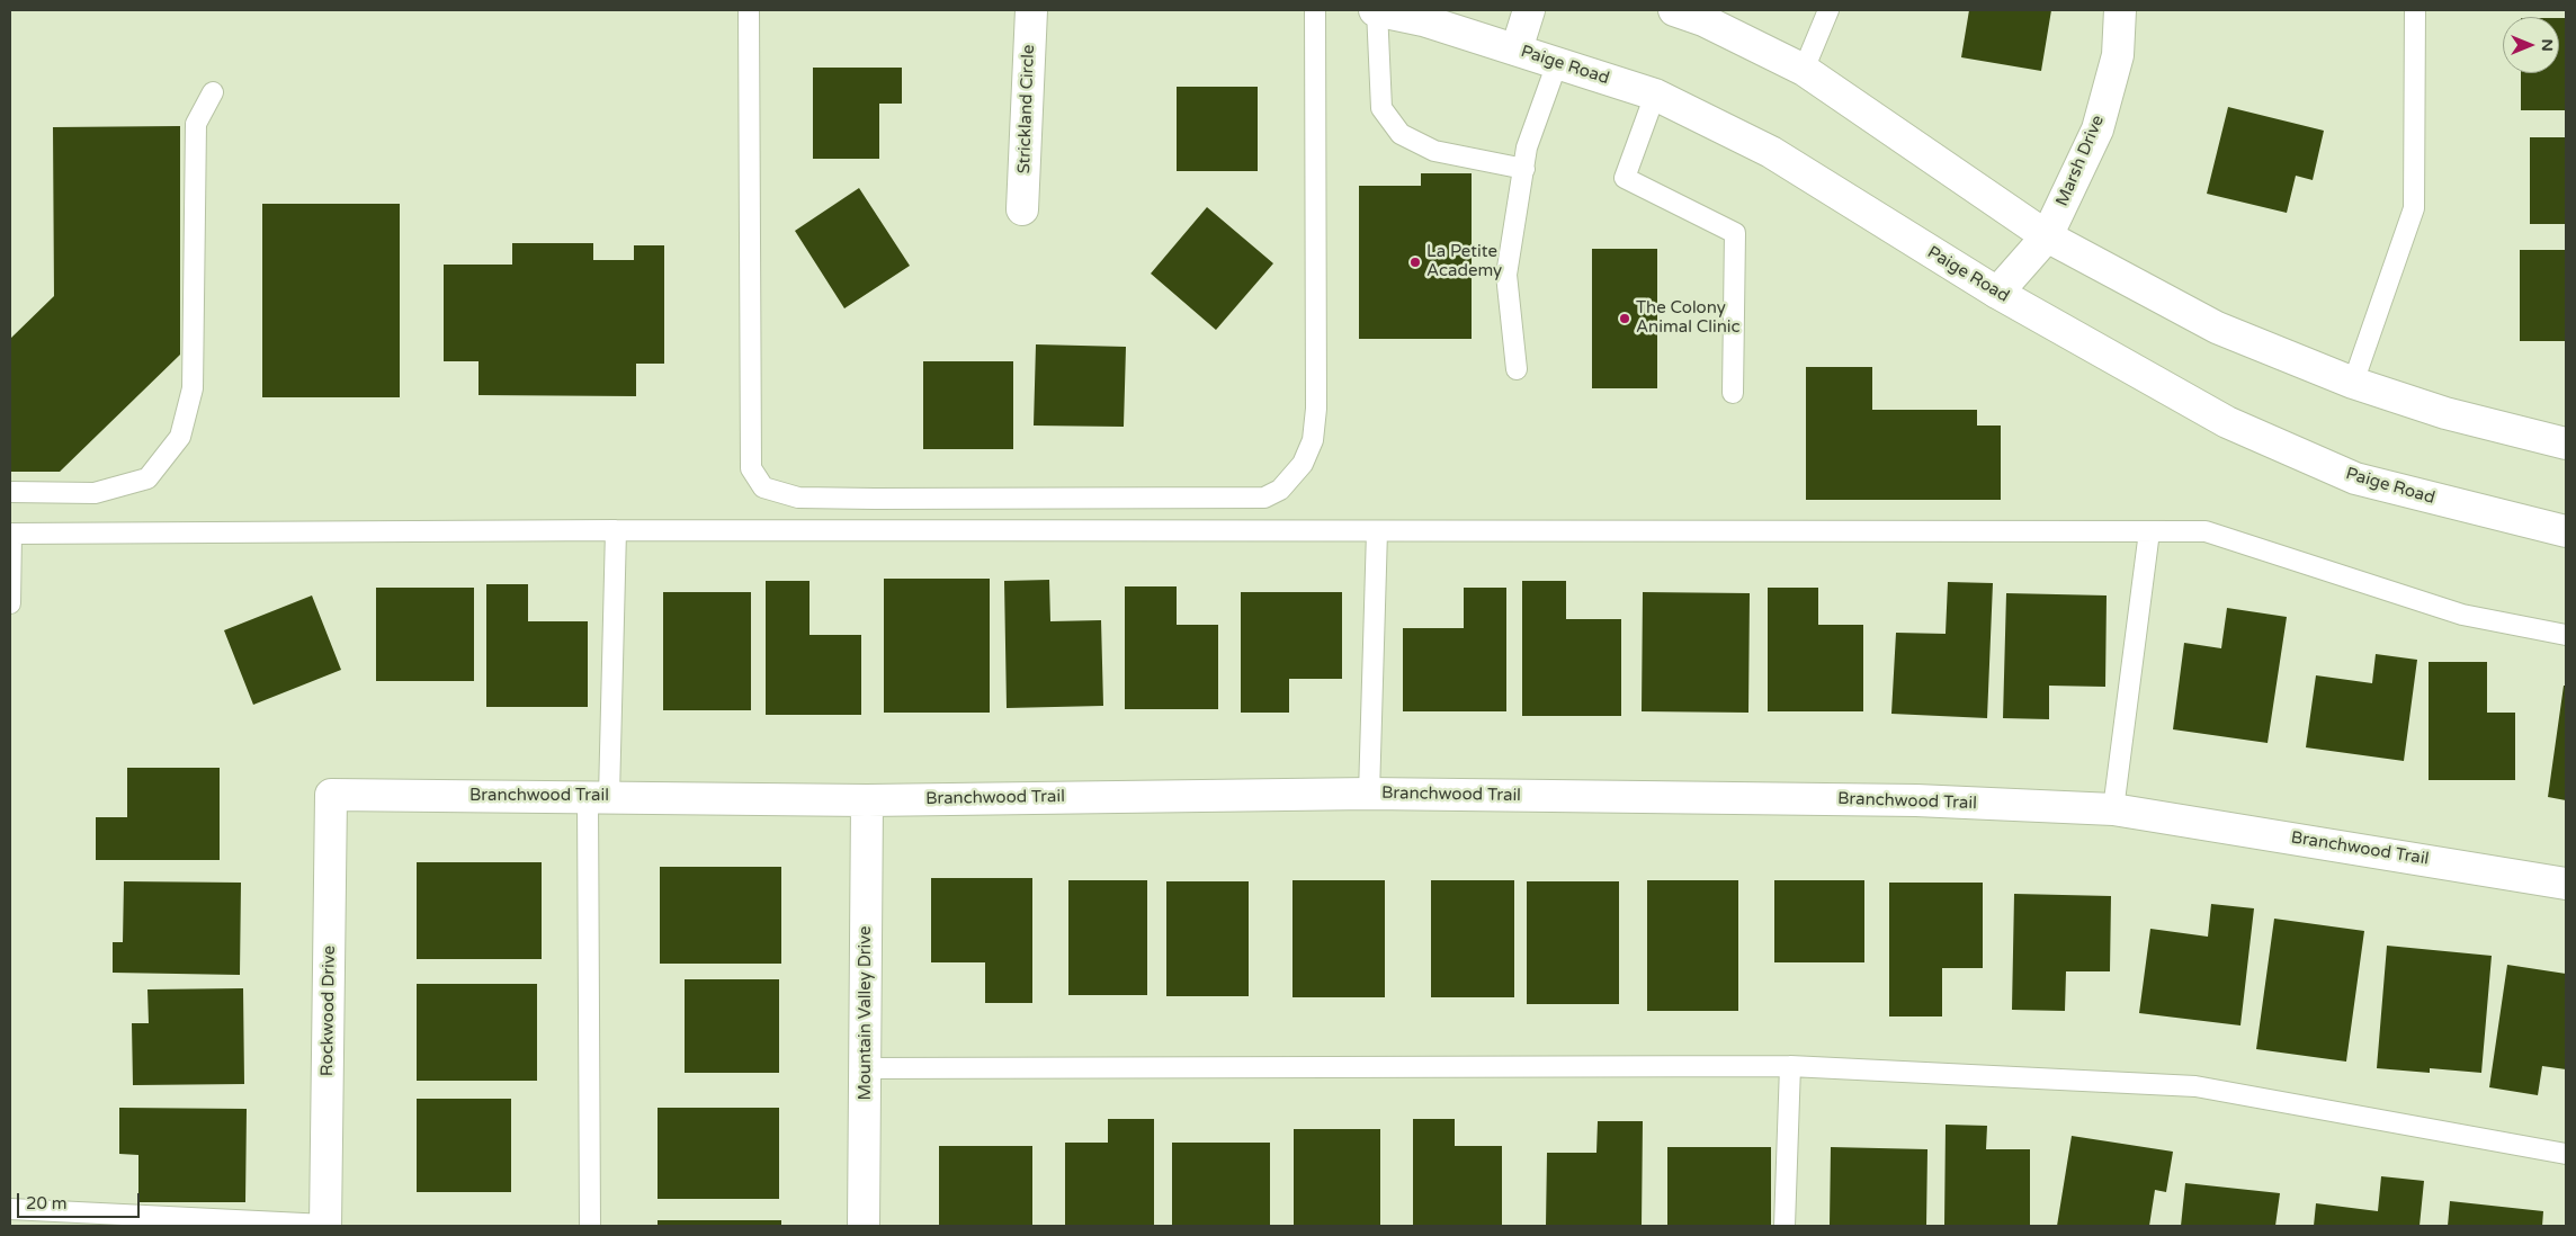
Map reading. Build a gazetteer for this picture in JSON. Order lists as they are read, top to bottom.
{
  "streets": {
    "street": [
      "Paige Road",
      "Strickland Circle",
      "Marsh Drive",
      "Branchwood Trail",
      "Rockwood Drive",
      "Mountain Valley Drive"
    ]
  },
  "crossings": [
    ["Paige Road", "Marsh Drive"],
    ["Branchwood Trail", "Rockwood Drive"],
    ["Branchwood Trail", "Mountain Valley Drive"]
  ],
  "places": ["La Petite Academy", "The Colony Animal Clinic"],
  "scale_bar": "20 m",
  "north": "right"
}
